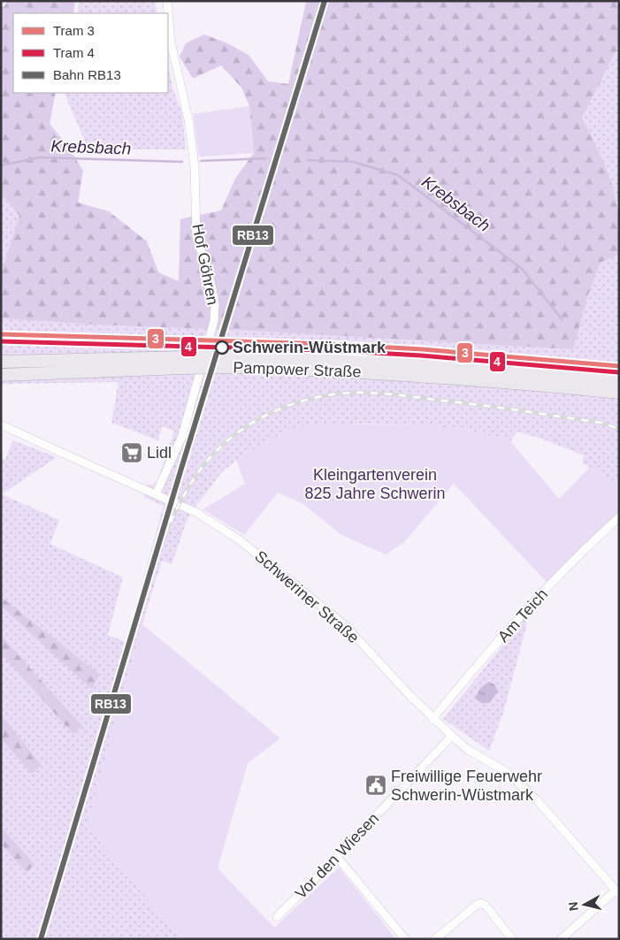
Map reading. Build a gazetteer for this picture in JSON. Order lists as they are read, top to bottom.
{
  "streets": {
    "main road": ["Pampower Straße"],
    "street": [
      "Hof Göhren",
      "Schweriner Straße",
      "Am Teich",
      "Vor den Wiesen"
    ]
  },
  "crossings": [
    ["Hof Göhren", "Schweriner Straße"],
    ["Schweriner Straße", "Am Teich"],
    ["Schweriner Straße", "Vor den Wiesen"]
  ],
  "water": ["Krebsbach"],
  "parks": ["Kleingartenverein 825 Jahre Schwerin"],
  "places": {
    "other": ["Schwerin-Wüstmark"],
    "supermarket": ["Lidl"],
    "public building": ["Freiwillige Feuerwehr Schwerin-Wüstmark"]
  },
  "lines": ["rail line RB13", "tram line 3", "tram line 4"],
  "legend": ["Tram 3", "Tram 4", "Bahn RB13"],
  "north": "left"
}
